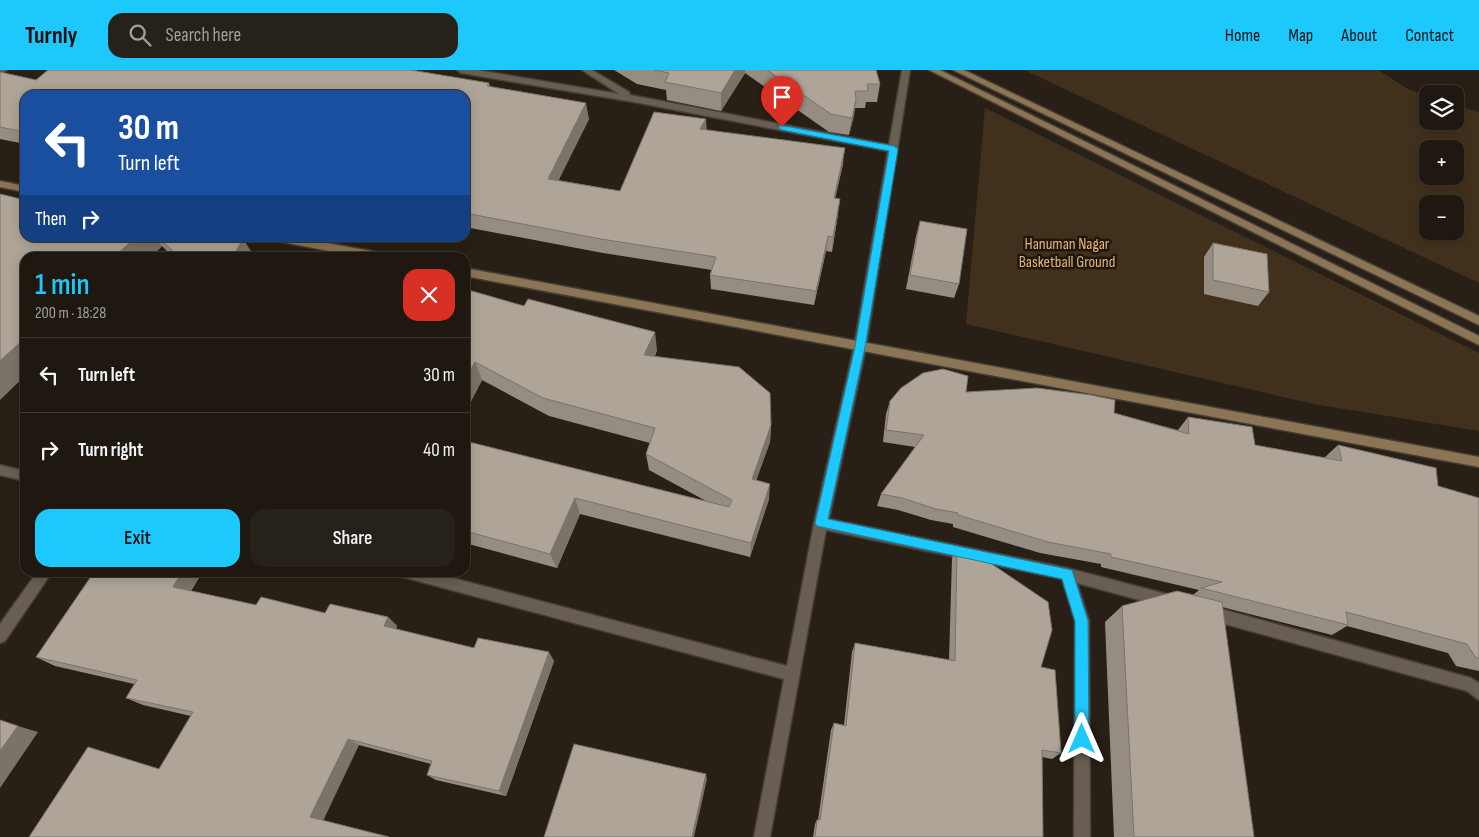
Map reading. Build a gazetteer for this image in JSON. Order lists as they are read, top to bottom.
{
  "parks": ["Hanuman Nagar Basketball Ground"],
  "page": {
    "header": "Turnly",
    "search": "Search here",
    "nav": [
      "Home",
      "Map",
      "About",
      "Contact"
    ],
    "map_buttons": ["+", "−"],
    "turn": ["30 m", "Turn left"],
    "then": "Then",
    "heading": ["1 min", "200 m · 18:28"],
    "list": [
      {
        "name": "Turn left",
        "value": "30 m"
      },
      {
        "name": "Turn right",
        "value": "40 m"
      }
    ],
    "buttons": ["Exit", "Share"]
  }
}
